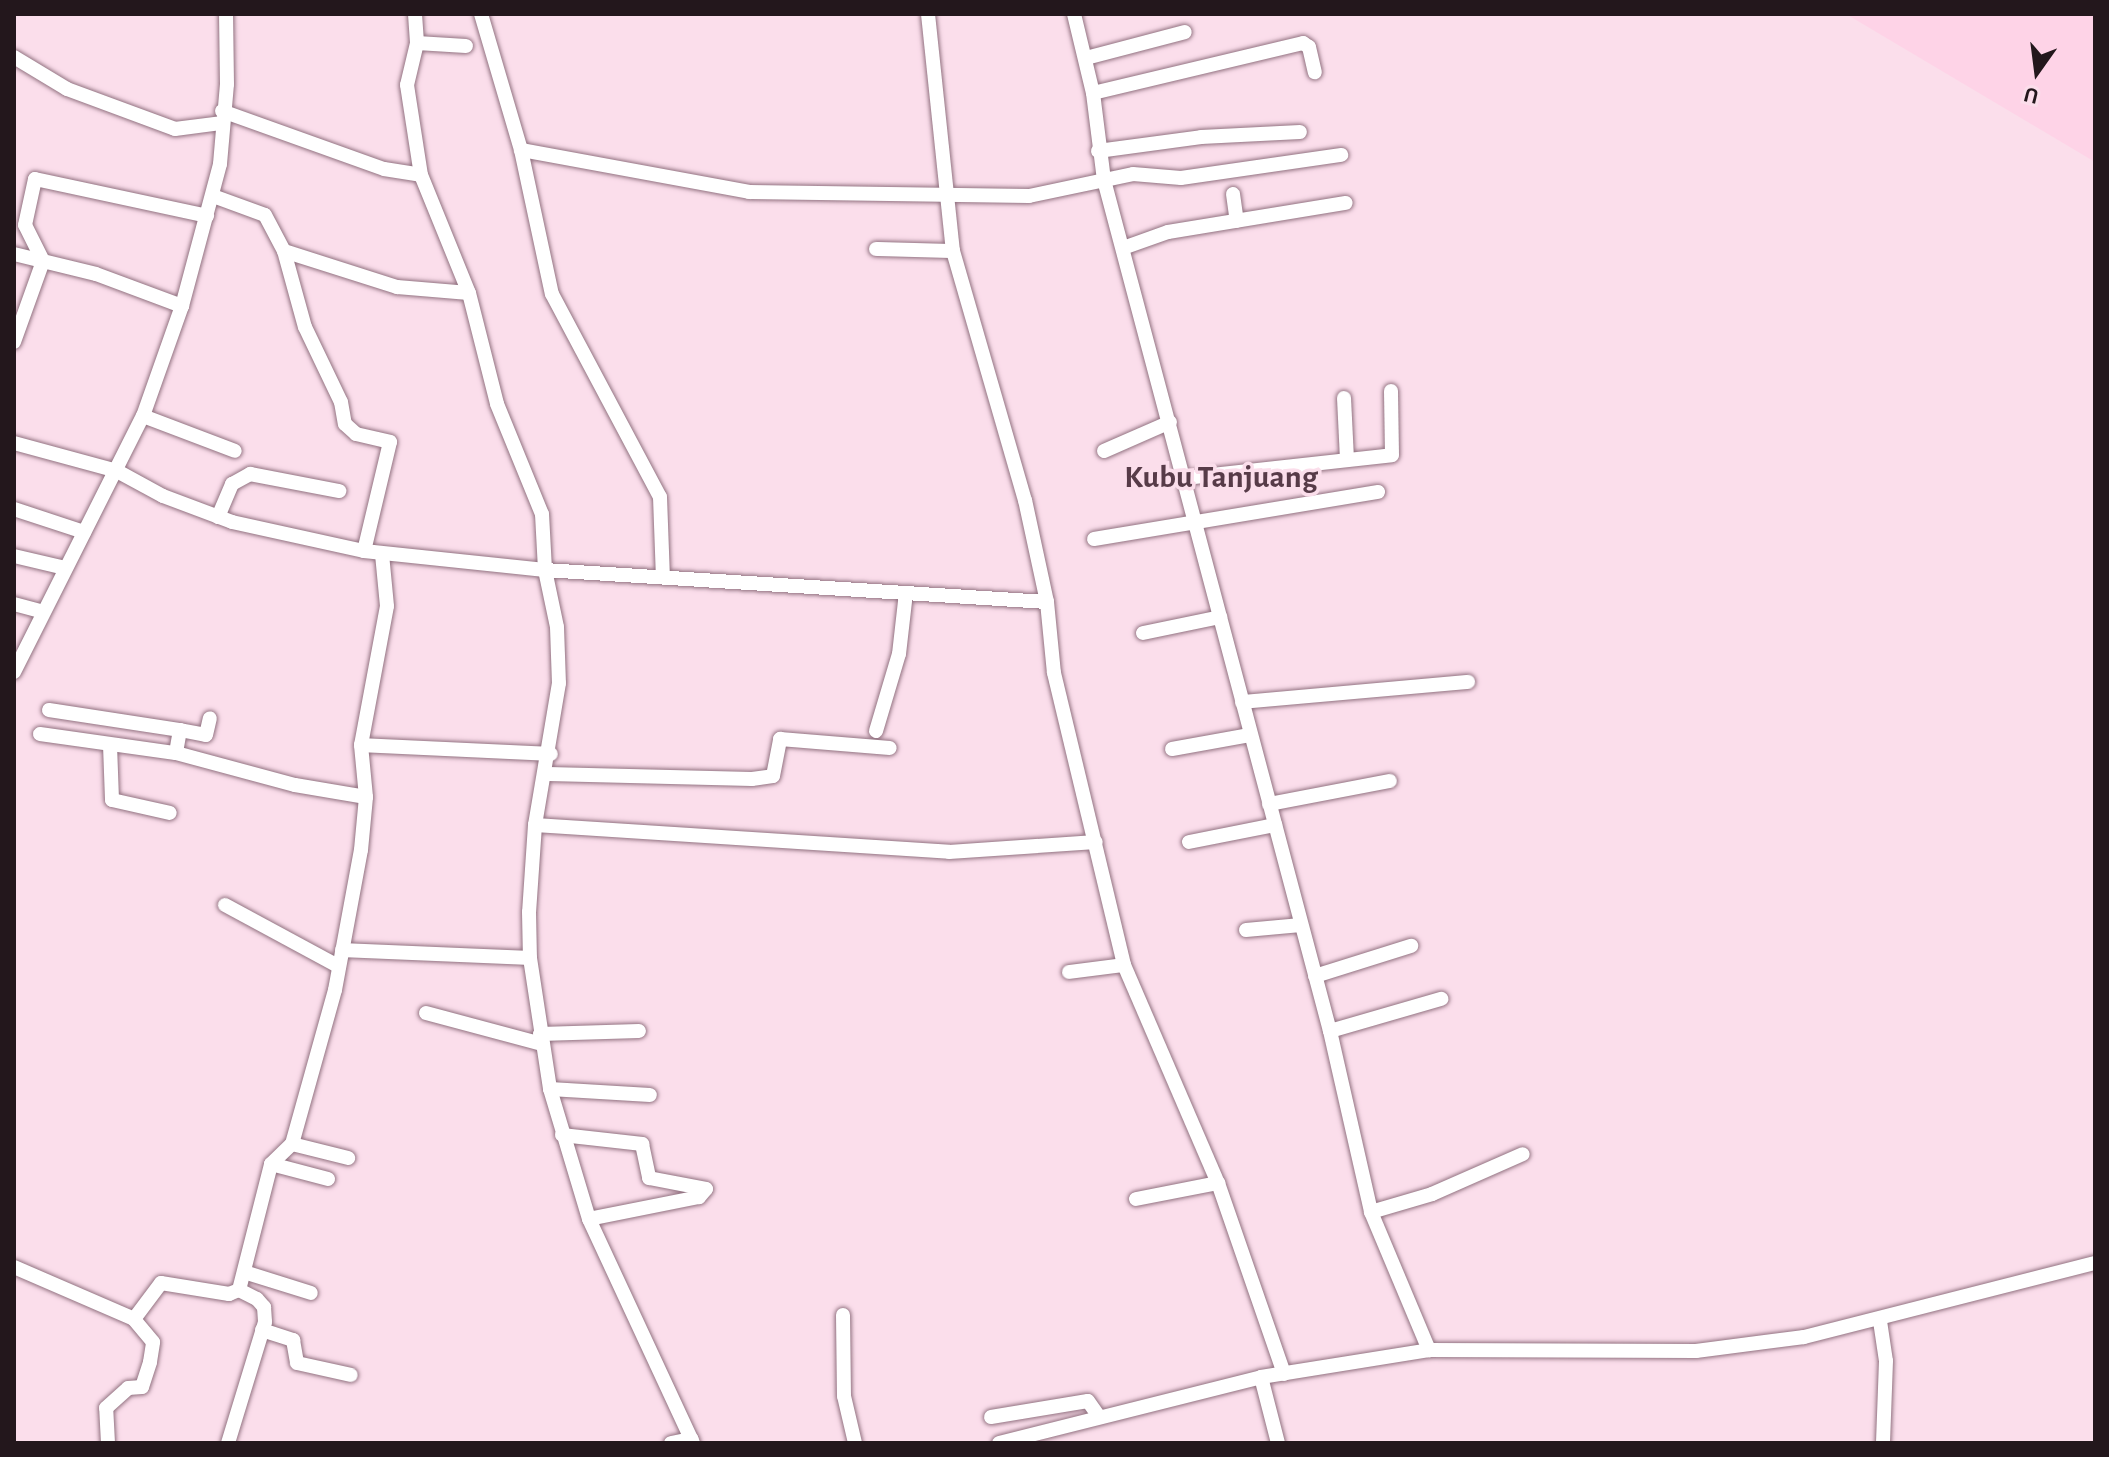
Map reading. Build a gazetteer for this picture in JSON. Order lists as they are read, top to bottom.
{
  "districts": ["Kubu Tanjuang"],
  "north": "bottom"
}
